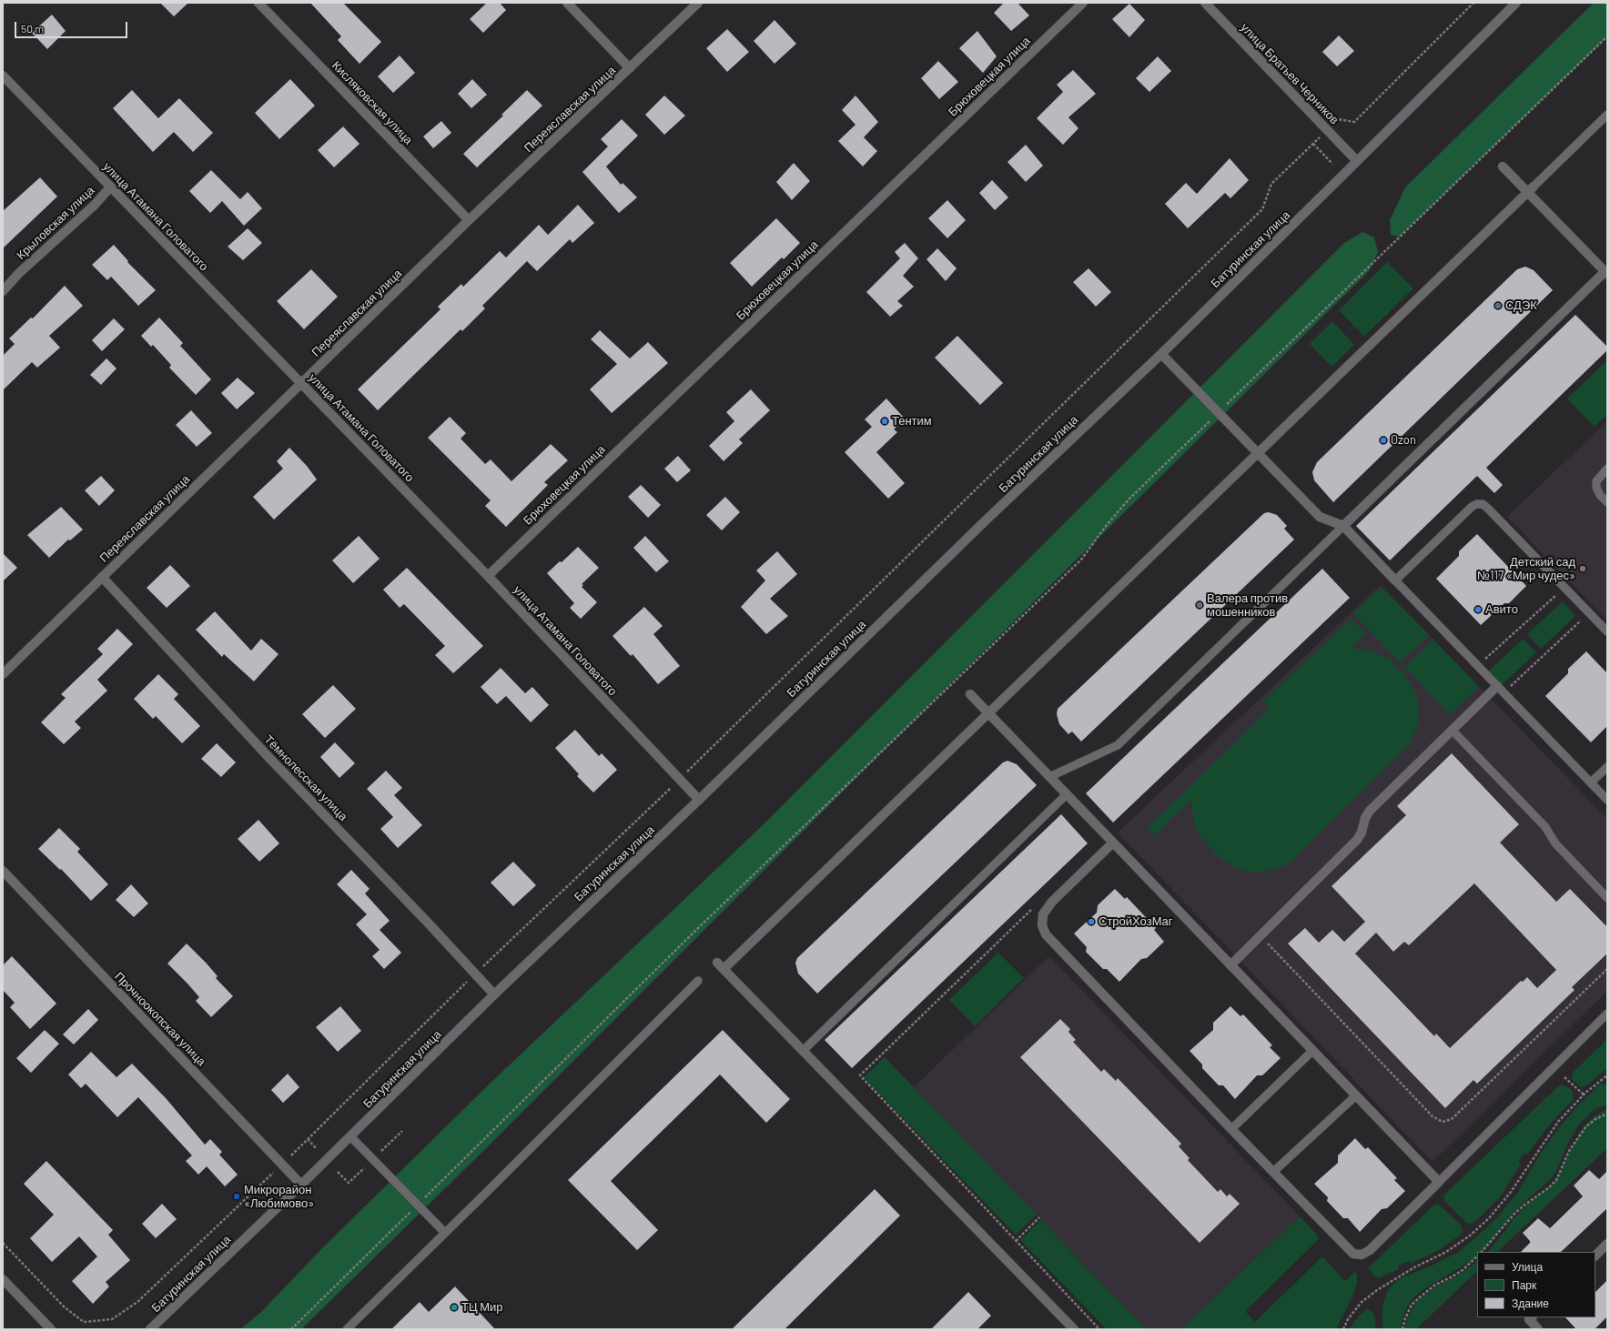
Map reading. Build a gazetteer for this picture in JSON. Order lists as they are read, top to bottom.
{
  "streets": {
    "street": [
      "улица Братьев Черников",
      "Брюховецкая улица",
      "Кисляковская улица",
      "Переяславская улица",
      "улица Атамана Головатого",
      "Крыловская улица",
      "Батуринская улица",
      "Тёмнолесская улица",
      "Прочноокопская улица"
    ]
  },
  "crossings": [
    ["улица Братьев Черников", "Батуринская улица"],
    ["Брюховецкая улица", "улица Атамана Головатого"],
    ["Кисляковская улица", "Переяславская улица"],
    ["Переяславская улица", "улица Атамана Головатого"],
    ["Переяславская улица", "Тёмнолесская улица"],
    ["улица Атамана Головатого", "Крыловская улица"],
    ["улица Атамана Головатого", "Батуринская улица"],
    ["Батуринская улица", "Тёмнолесская улица"],
    ["Батуринская улица", "Прочноокопская улица"]
  ],
  "places": [
    "СДЭК",
    "Тентим",
    "Ozon",
    "Детский сад №117 «Мир чудес»",
    "Валера против мошенников",
    "Авито",
    "СтройХозМаг",
    "Микрорайон «Любимово»",
    "ТЦ Мир"
  ],
  "legend": ["Улица", "Парк", "Здание"],
  "scale_bar": "50 m"
}
